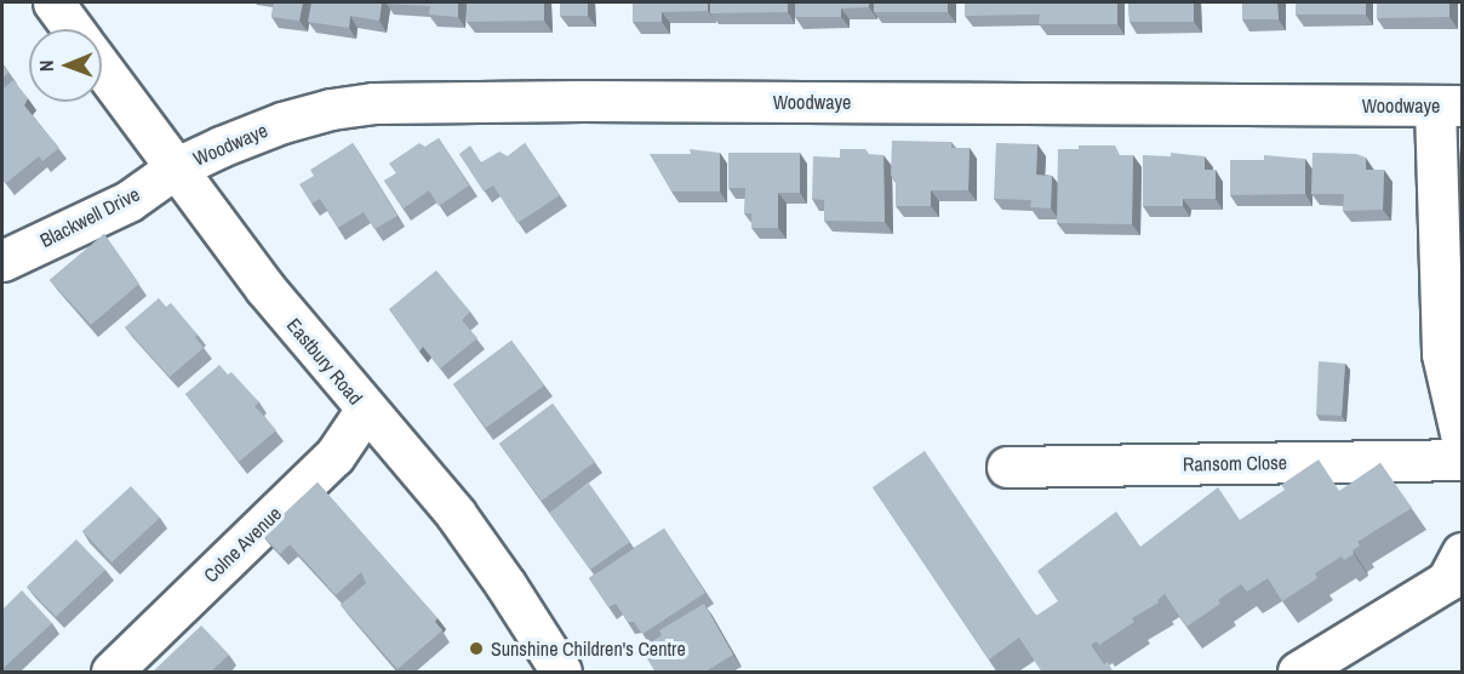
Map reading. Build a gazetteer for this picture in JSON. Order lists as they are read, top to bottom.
{
  "streets": {
    "street": [
      "Woodwaye",
      "Blackwell Drive",
      "Eastbury Road",
      "Ransom Close",
      "Colne Avenue"
    ]
  },
  "crossings": [
    ["Woodwaye", "Blackwell Drive"],
    ["Woodwaye", "Eastbury Road"],
    ["Blackwell Drive", "Eastbury Road"],
    ["Eastbury Road", "Colne Avenue"]
  ],
  "places": ["Sunshine Children's Centre"],
  "north": "left"
}
